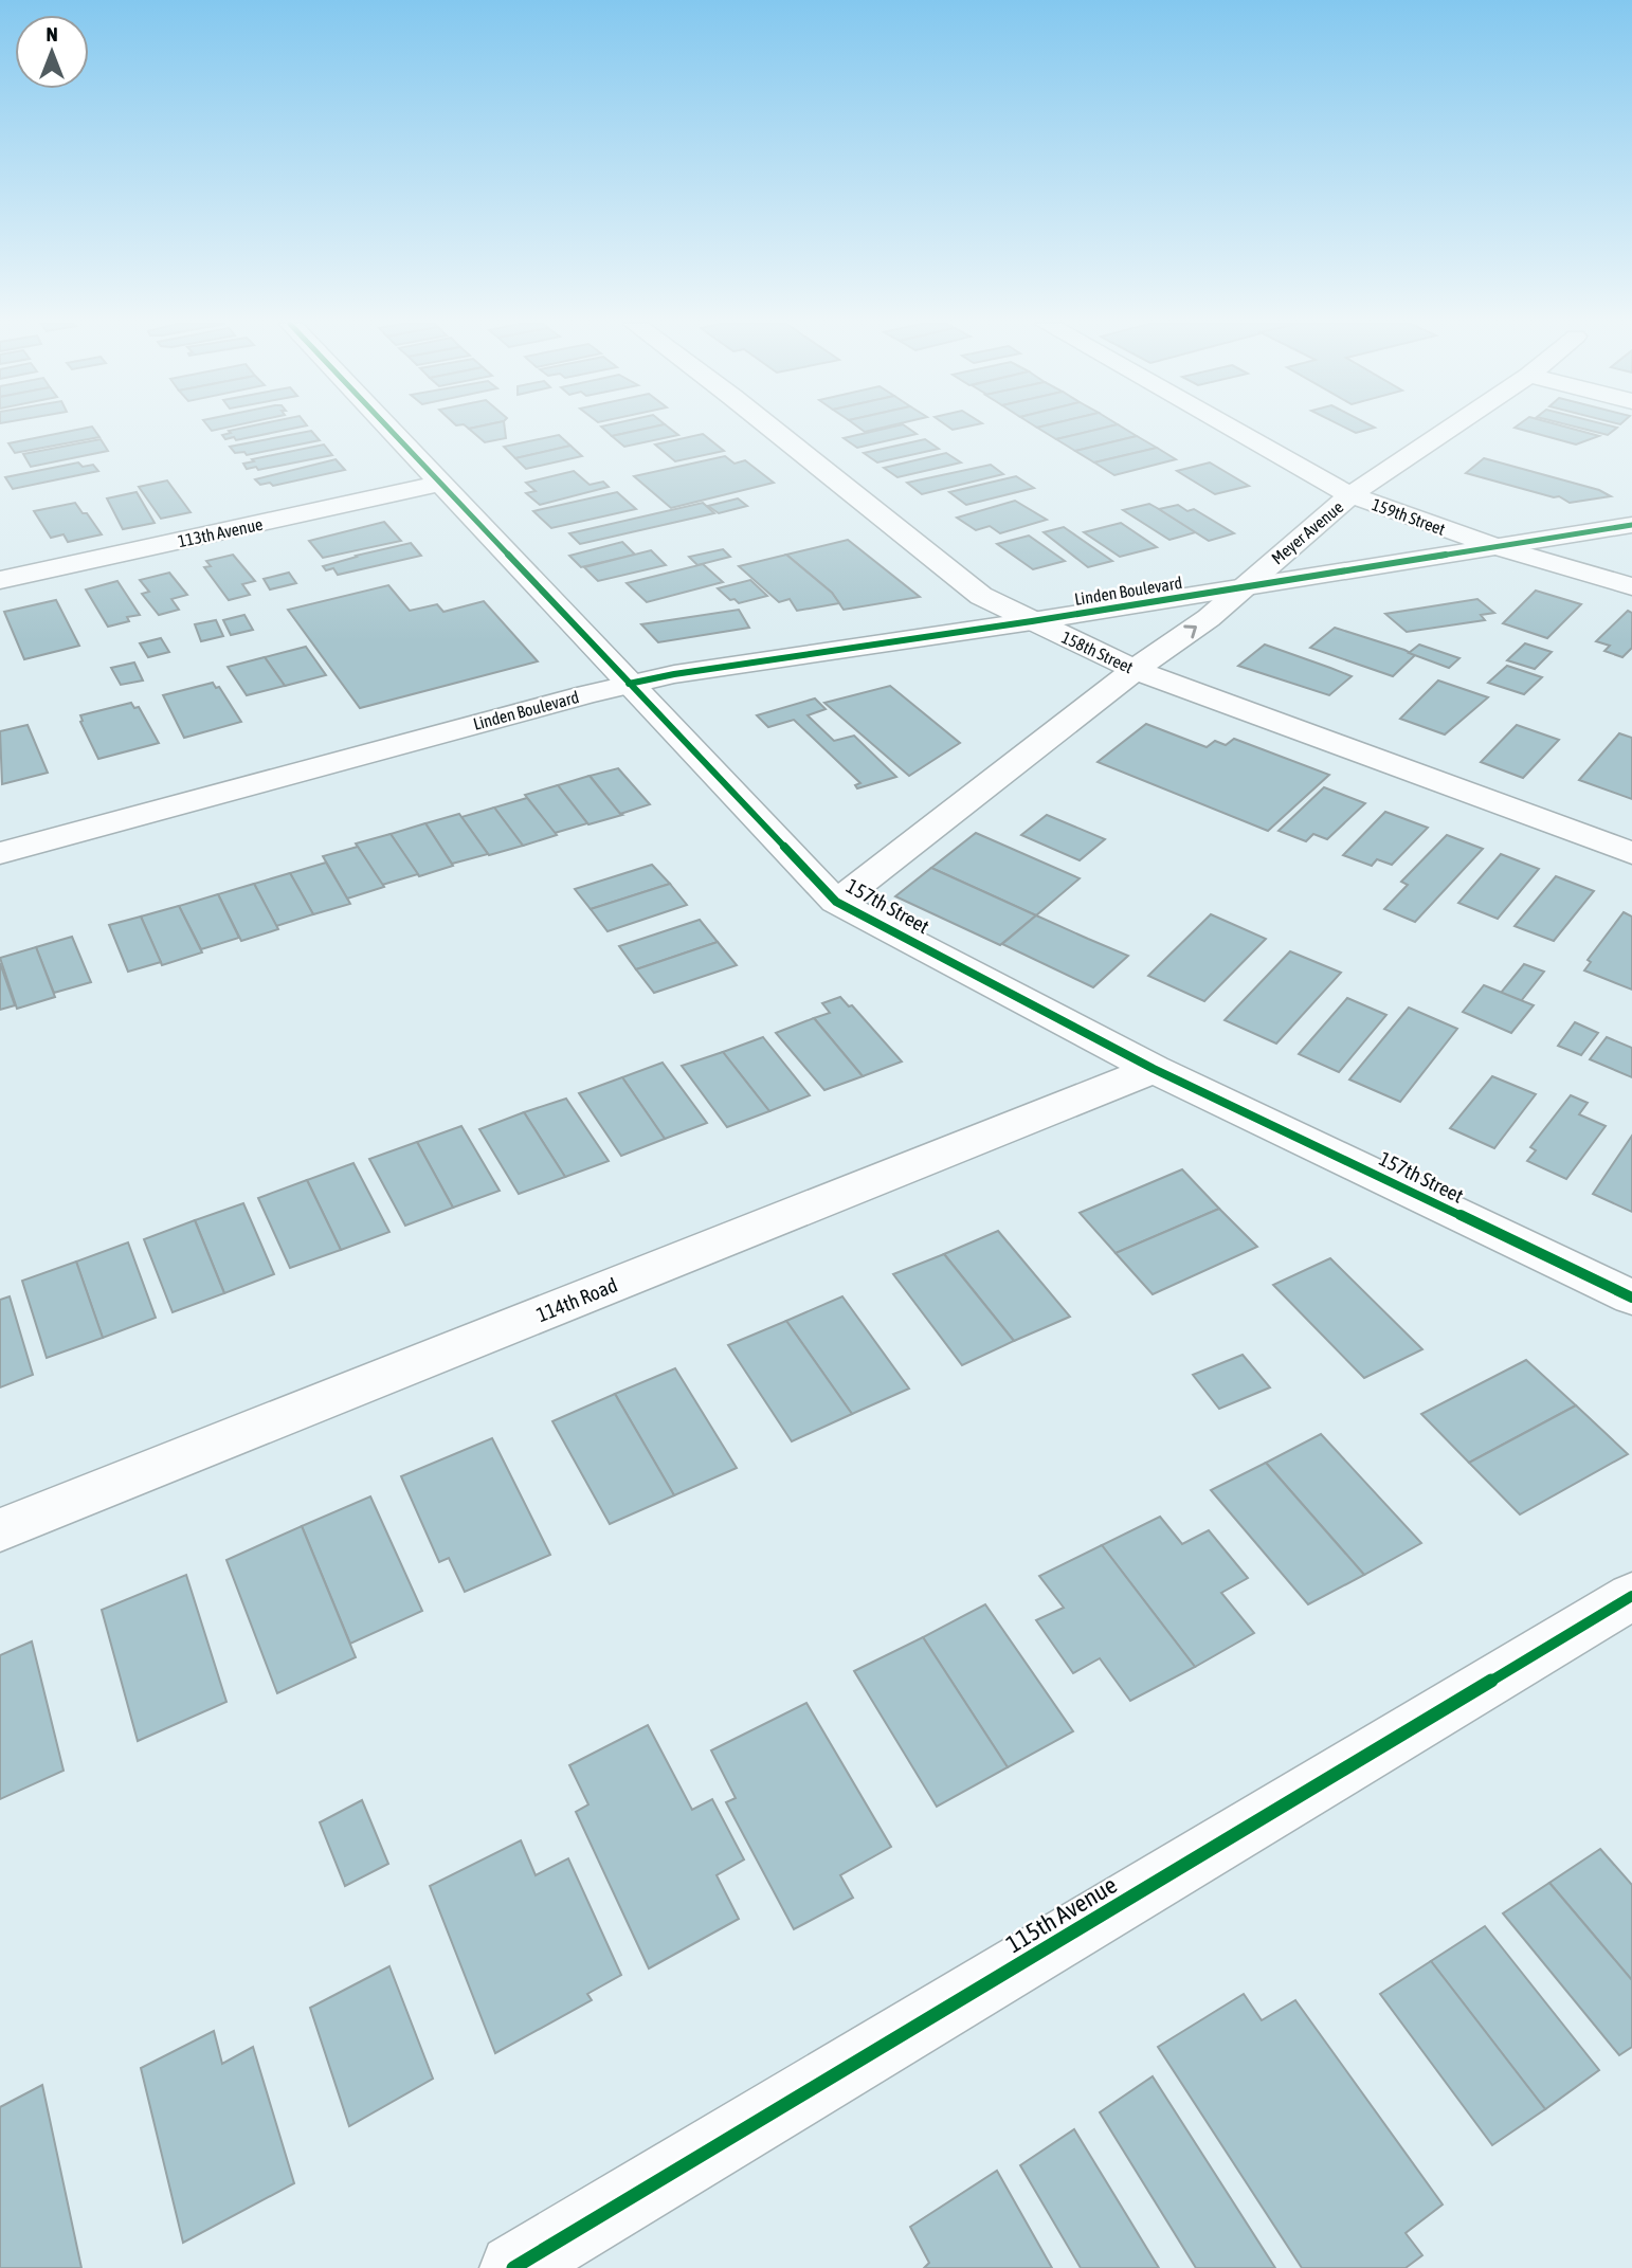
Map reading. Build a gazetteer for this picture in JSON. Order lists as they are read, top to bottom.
{
  "streets": {
    "street": [
      "159th Street",
      "113th Avenue",
      "Meyer Avenue",
      "Linden Boulevard",
      "158th Street",
      "157th Street",
      "114th Road",
      "115th Avenue"
    ]
  },
  "crossings": [
    ["159th Street", "Meyer Avenue"],
    ["159th Street", "Linden Boulevard"],
    ["113th Avenue", "157th Street"],
    ["Meyer Avenue", "Linden Boulevard"],
    ["Meyer Avenue", "158th Street"],
    ["Meyer Avenue", "157th Street"],
    ["Linden Boulevard", "158th Street"],
    ["Linden Boulevard", "157th Street"],
    ["157th Street", "114th Road"]
  ],
  "north": "top"
}
